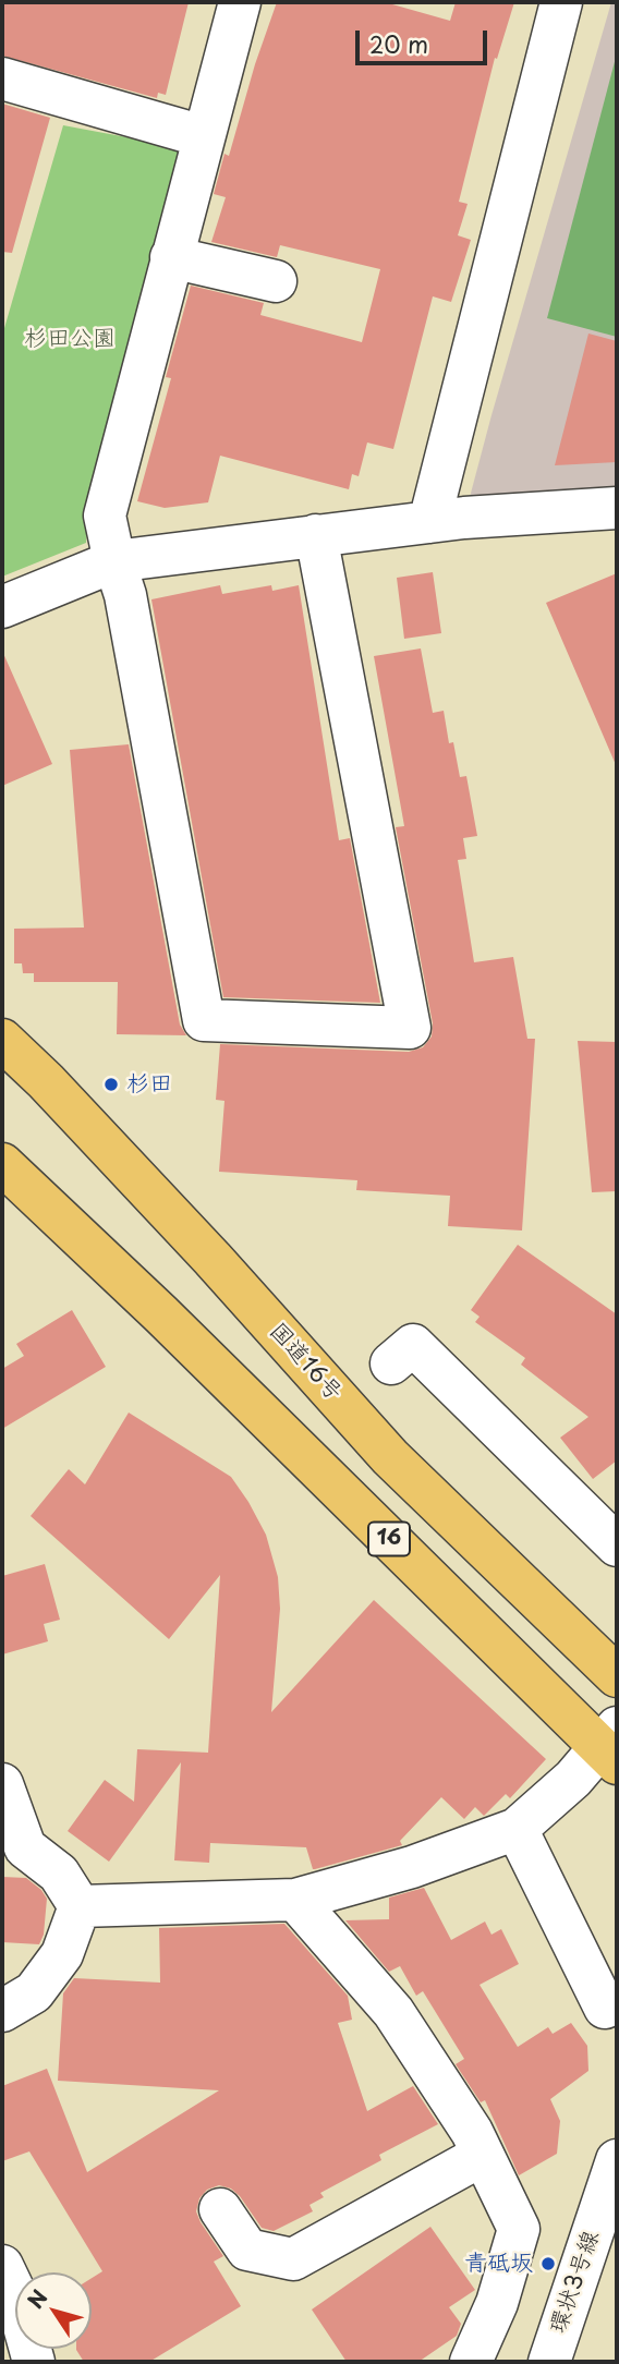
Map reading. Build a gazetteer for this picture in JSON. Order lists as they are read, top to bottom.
{
  "streets": {
    "highway": ["国道16号", "16"],
    "street": ["環状3号線"]
  },
  "parks": ["杉田公園"],
  "places": ["杉田", "青砥坂"],
  "scale_bar": "20 m",
  "north": "top left"
}
